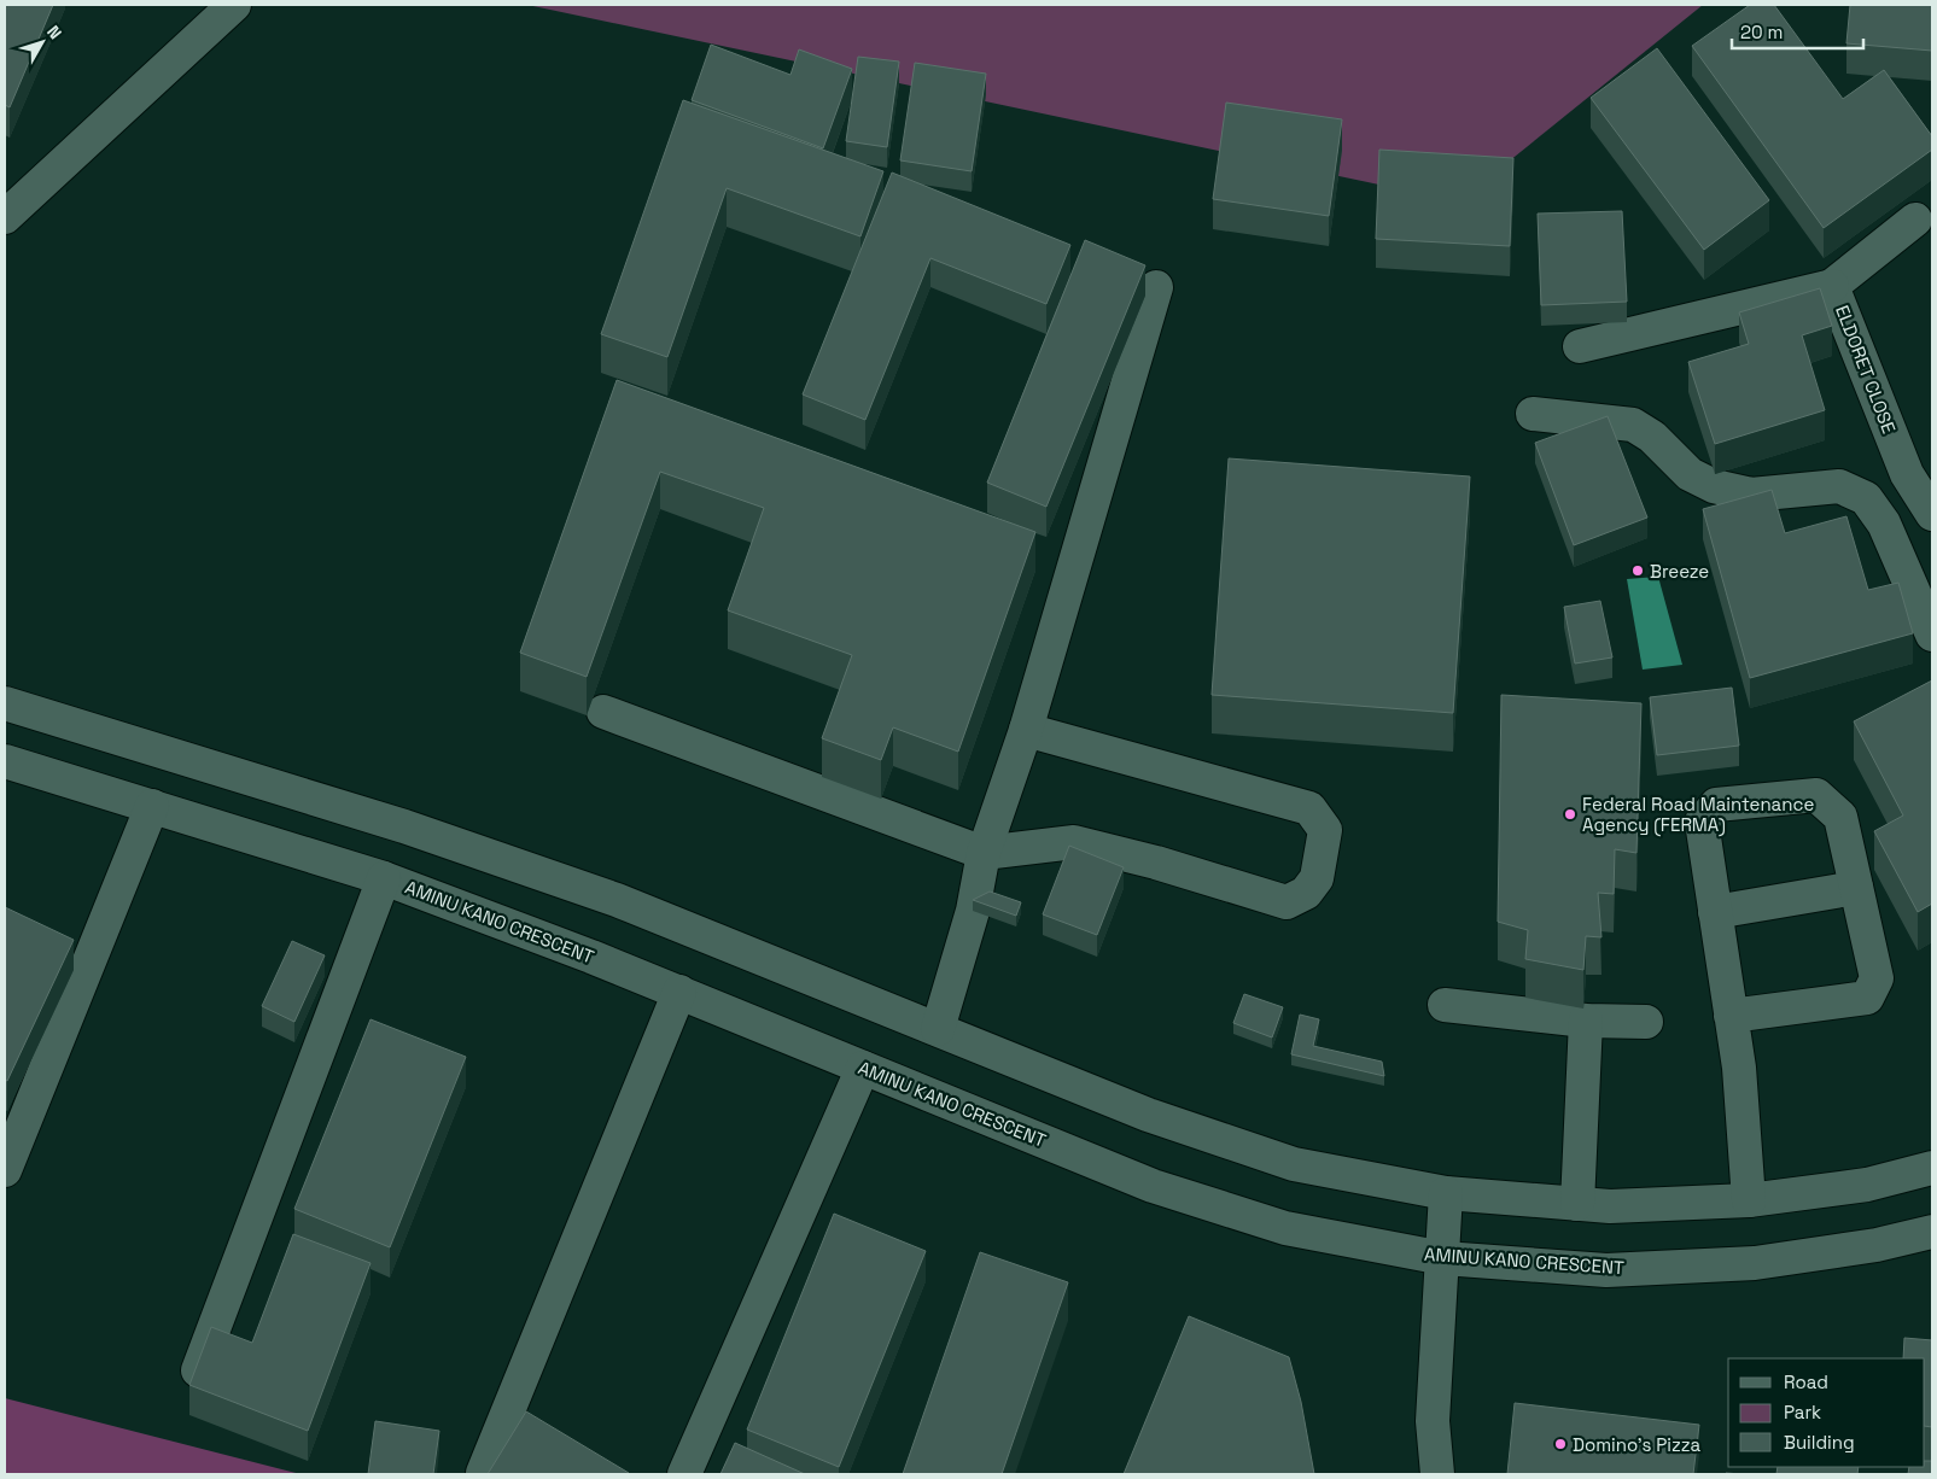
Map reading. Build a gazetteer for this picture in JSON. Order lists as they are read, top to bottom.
{
  "streets": {
    "street": ["ELDORET CLOSE", "AMINU KANO CRESCENT"]
  },
  "places": ["Breeze", "Federal Road Maintenance Agency (FERMA)", "Domino's Pizza"],
  "legend": ["Road", "Park", "Building"],
  "scale_bar": "20 m",
  "north": "top right"
}
